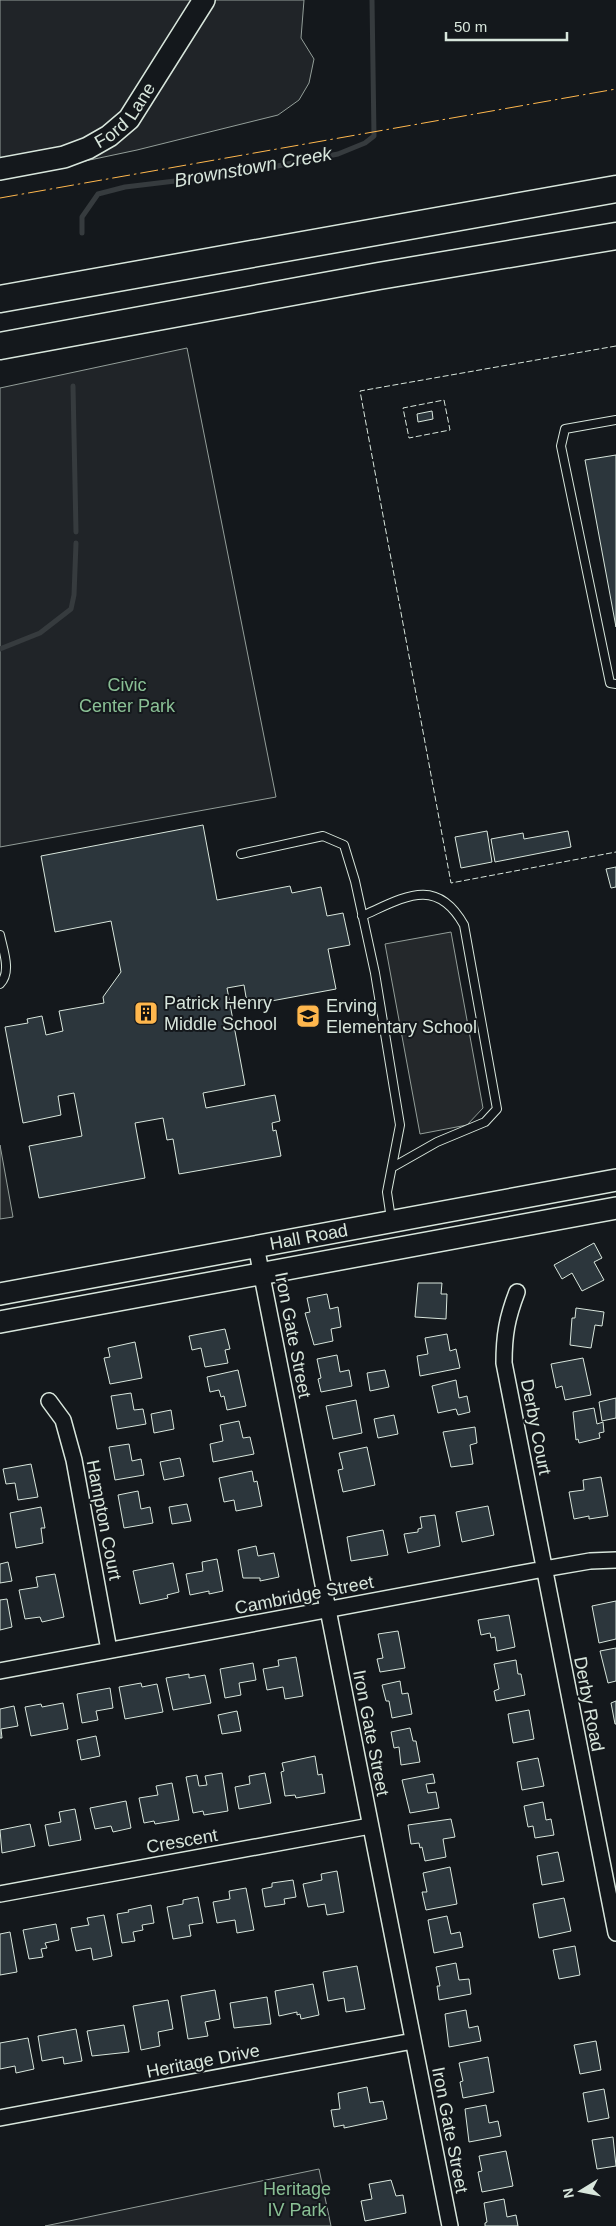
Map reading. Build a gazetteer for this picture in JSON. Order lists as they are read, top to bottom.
{
  "streets": {
    "street": [
      "Ford Lane",
      "Hall Road",
      "Iron Gate Street",
      "Derby Court",
      "Hampton Court",
      "Cambridge Street",
      "Derby Road",
      "Crescent",
      "Heritage Drive"
    ]
  },
  "crossings": [
    ["Hall Road", "Iron Gate Street"],
    ["Iron Gate Street", "Cambridge Street"],
    ["Iron Gate Street", "Crescent"],
    ["Iron Gate Street", "Heritage Drive"],
    ["Derby Court", "Cambridge Street"],
    ["Derby Court", "Derby Road"],
    ["Hampton Court", "Cambridge Street"],
    ["Cambridge Street", "Derby Road"]
  ],
  "water": ["Brownstown Creek"],
  "parks": ["Civic Center Park", "Heritage IV Park"],
  "places": {
    "building": ["Patrick Henry Middle School"],
    "school or university": ["Erving Elementary School"]
  },
  "scale_bar": "50 m",
  "north": "left"
}
